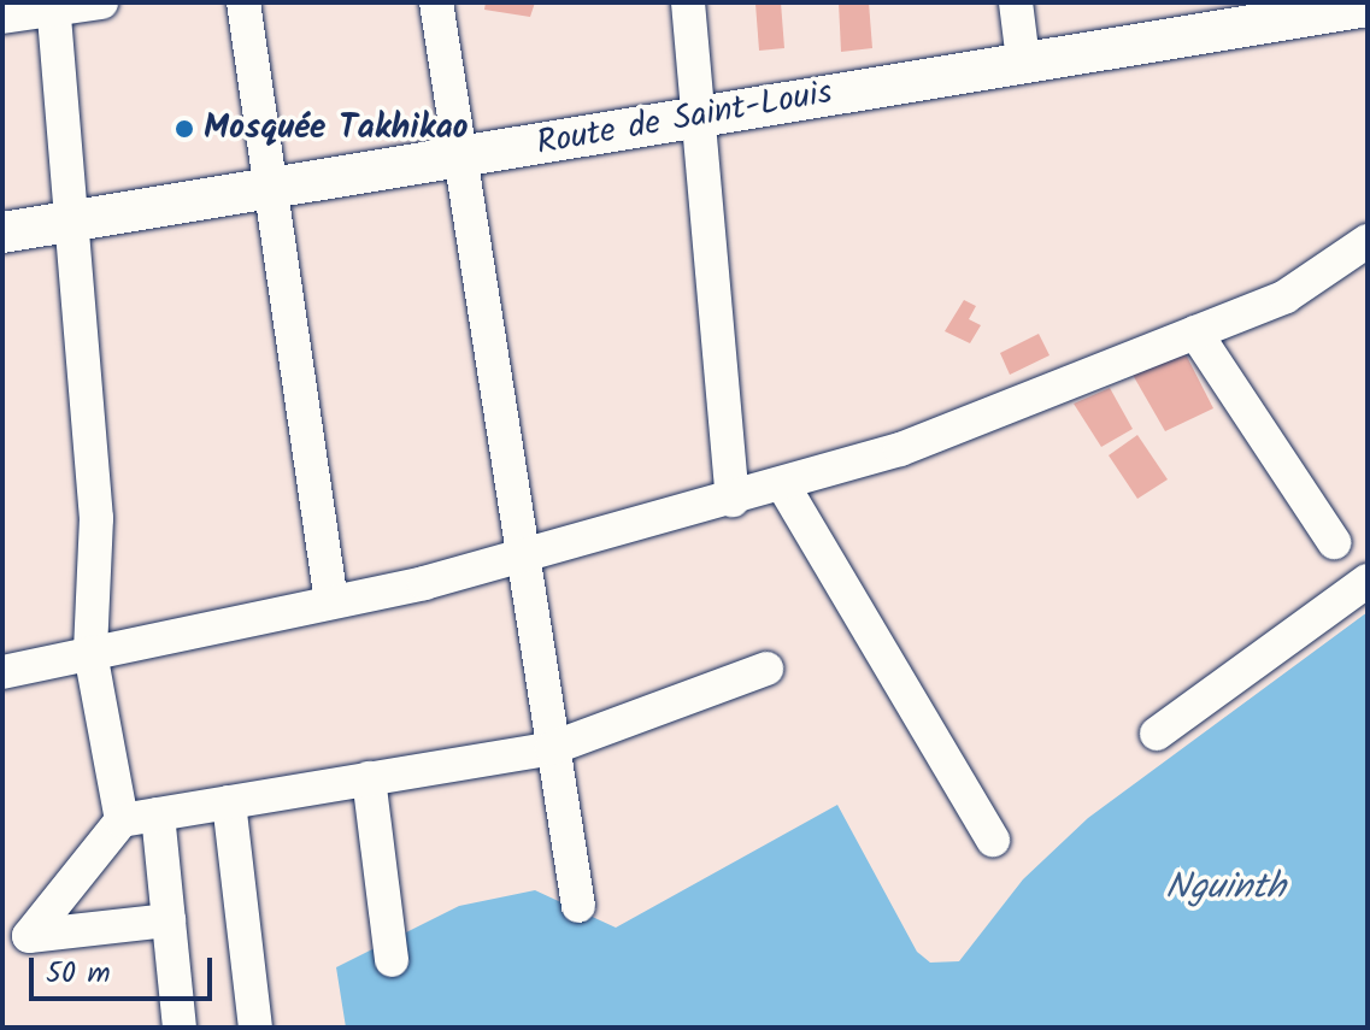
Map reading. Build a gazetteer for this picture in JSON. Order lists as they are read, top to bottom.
{
  "streets": {
    "main road": ["Route de Saint-Louis"]
  },
  "water": ["Nguinth"],
  "places": ["Mosquée Takhikao"],
  "scale_bar": "50 m"
}
